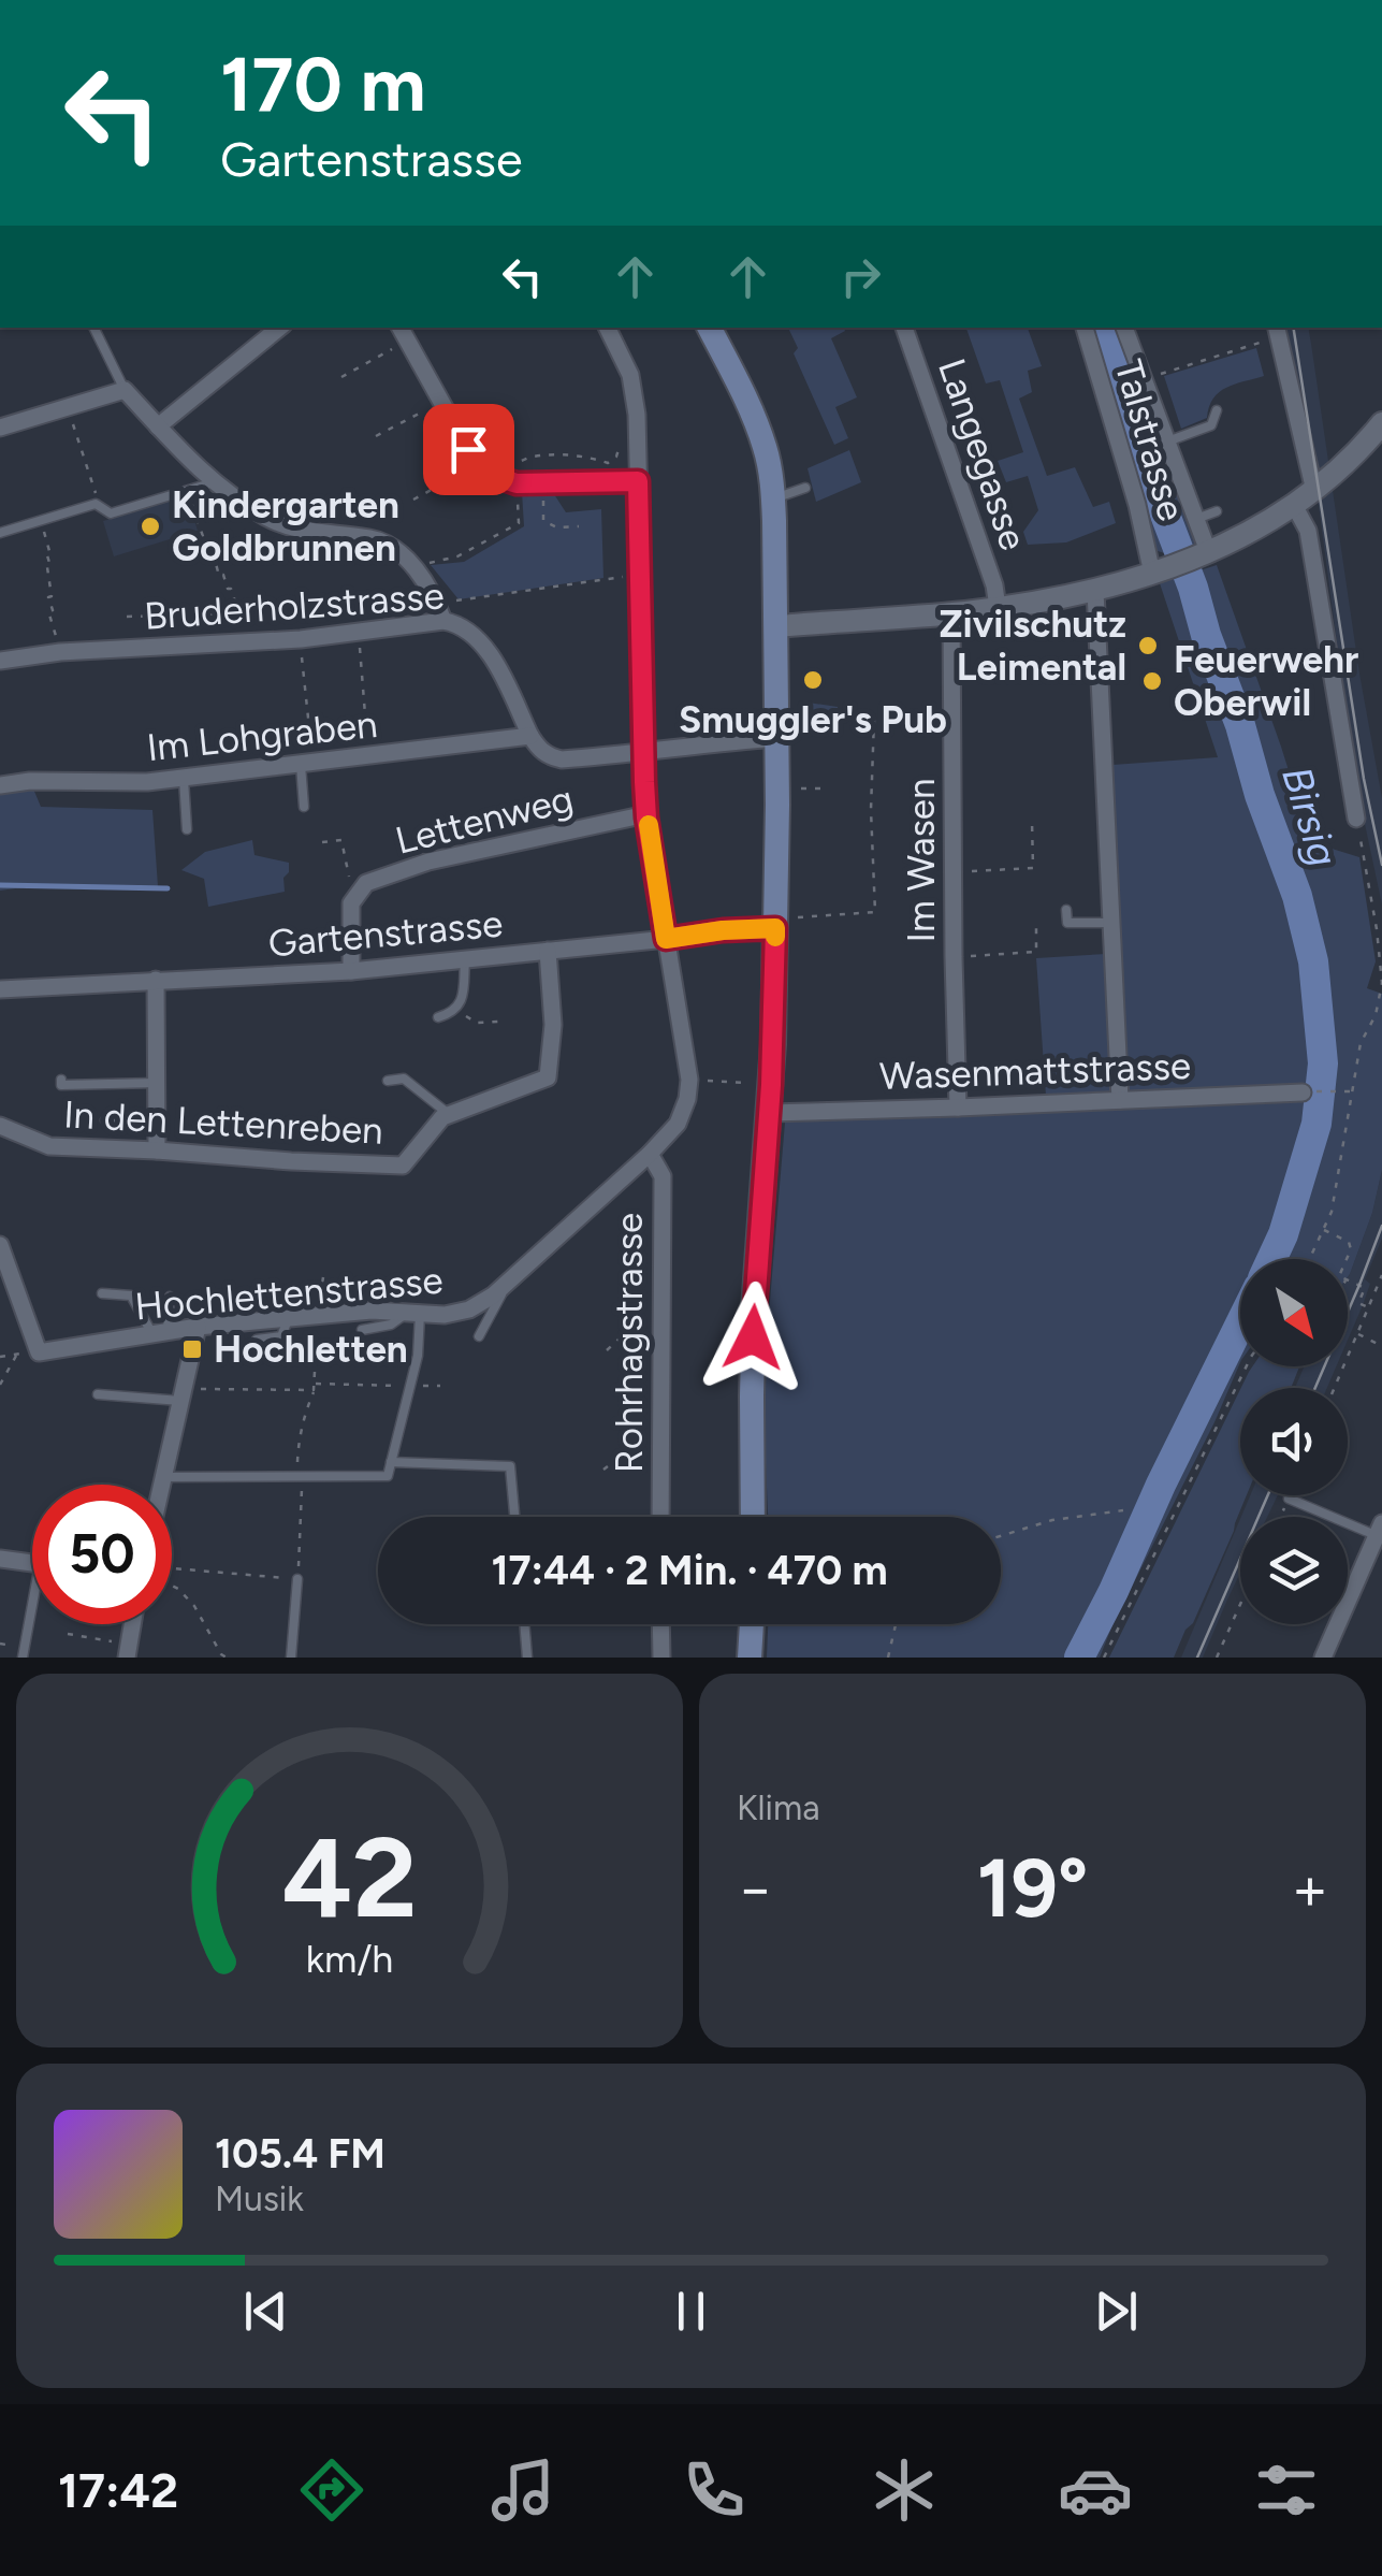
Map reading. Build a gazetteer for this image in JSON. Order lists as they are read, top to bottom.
{
  "streets": {
    "street": [
      "Talstrasse",
      "Langegasse",
      "Bruderholzstrasse",
      "Im Lohgraben",
      "Lettenweg",
      "Im Wasen",
      "Gartenstrasse",
      "Wasenmattstrasse",
      "In den Lettenreben",
      "Hochlettenstrasse",
      "Rohrhagstrasse"
    ]
  },
  "crossings": [
    ["Bruderholzstrasse", "Im Lohgraben"],
    ["Im Wasen", "Wasenmattstrasse"],
    ["Gartenstrasse", "In den Lettenreben"],
    ["Hochlettenstrasse", "Rohrhagstrasse"]
  ],
  "water": ["Birsig"],
  "places": {
    "other": [
      "Kindergarten Goldbrunnen",
      "Zivilschutz Leimental",
      "Smuggler's Pub",
      "Feuerwehr Oberwil"
    ],
    "transit": ["Hochletten"]
  },
  "north": "bottom right",
  "page": {
    "turn": ["170 m", "Gartenstrasse"],
    "limit": "50",
    "trip": "17:44 · 2 Min. · 470 m",
    "tile": "Klima",
    "heat": ["−", "19°", "+"],
    "song": ["105.4 FM", "Musik"],
    "tabs": "17:42",
    "gauge": ["42", "km/h"]
  }
}
